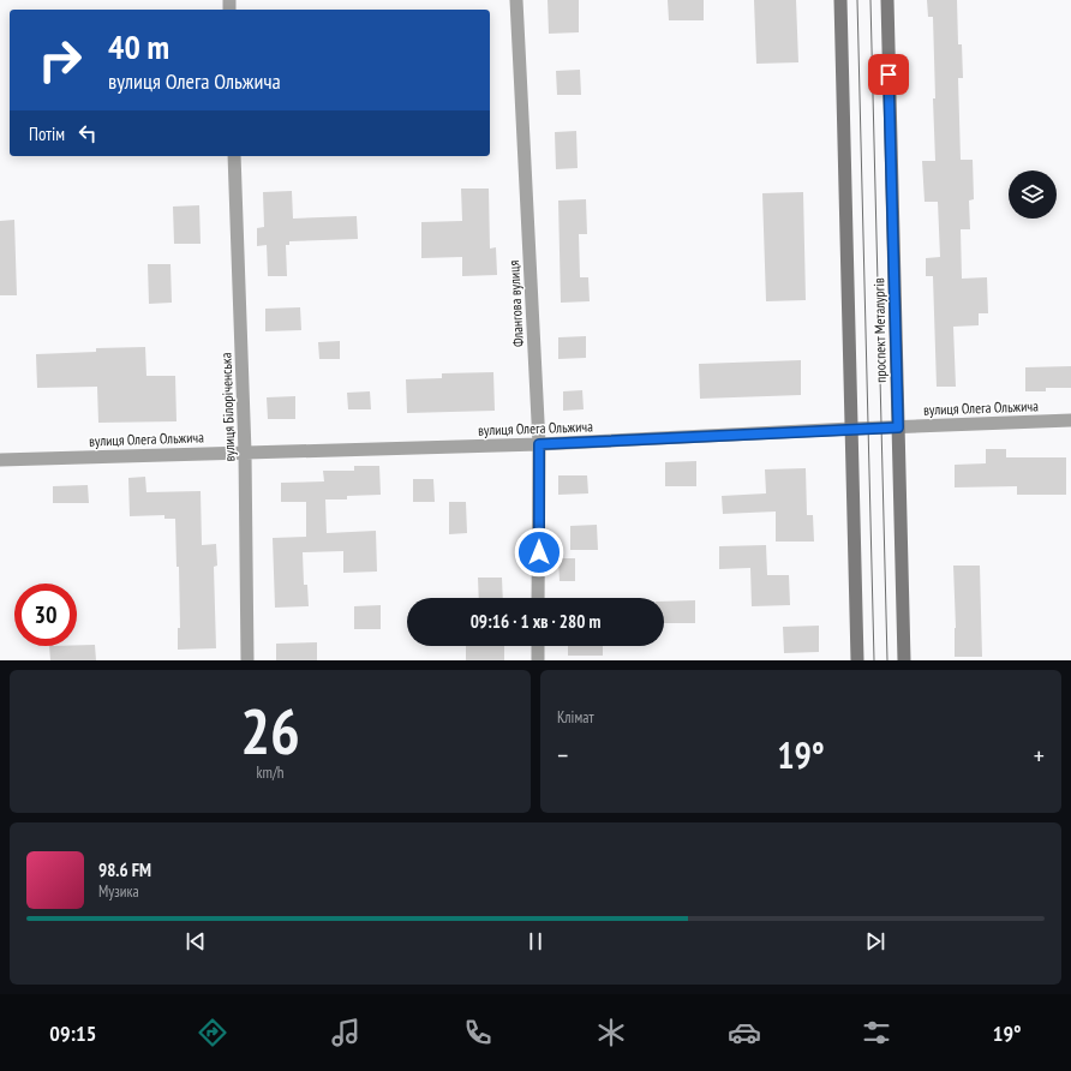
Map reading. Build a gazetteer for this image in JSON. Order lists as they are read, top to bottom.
{
  "streets": {
    "main road": ["проспект Металургів"],
    "street": ["Флангова вулиця", "вулиця Білоріченська", "вулиця Олега Ольжича"]
  },
  "crossings": [
    ["Флангова вулиця", "вулиця Олега Ольжича"],
    ["проспект Металургів", "вулиця Олега Ольжича"],
    ["вулиця Білоріченська", "вулиця Олега Ольжича"]
  ],
  "page": {
    "turn": ["40 m", "вулиця Олега Ольжича"],
    "then": "Потім",
    "limit": "30",
    "trip": "09:16 · 1 хв · 280 m",
    "tile": [
      ["26", "km/h"],
      "Клімат"
    ],
    "heat": ["−", "19°", "+"],
    "song": ["98.6 FM", "Музика"],
    "tabs": ["09:15", "19°"]
  }
}
